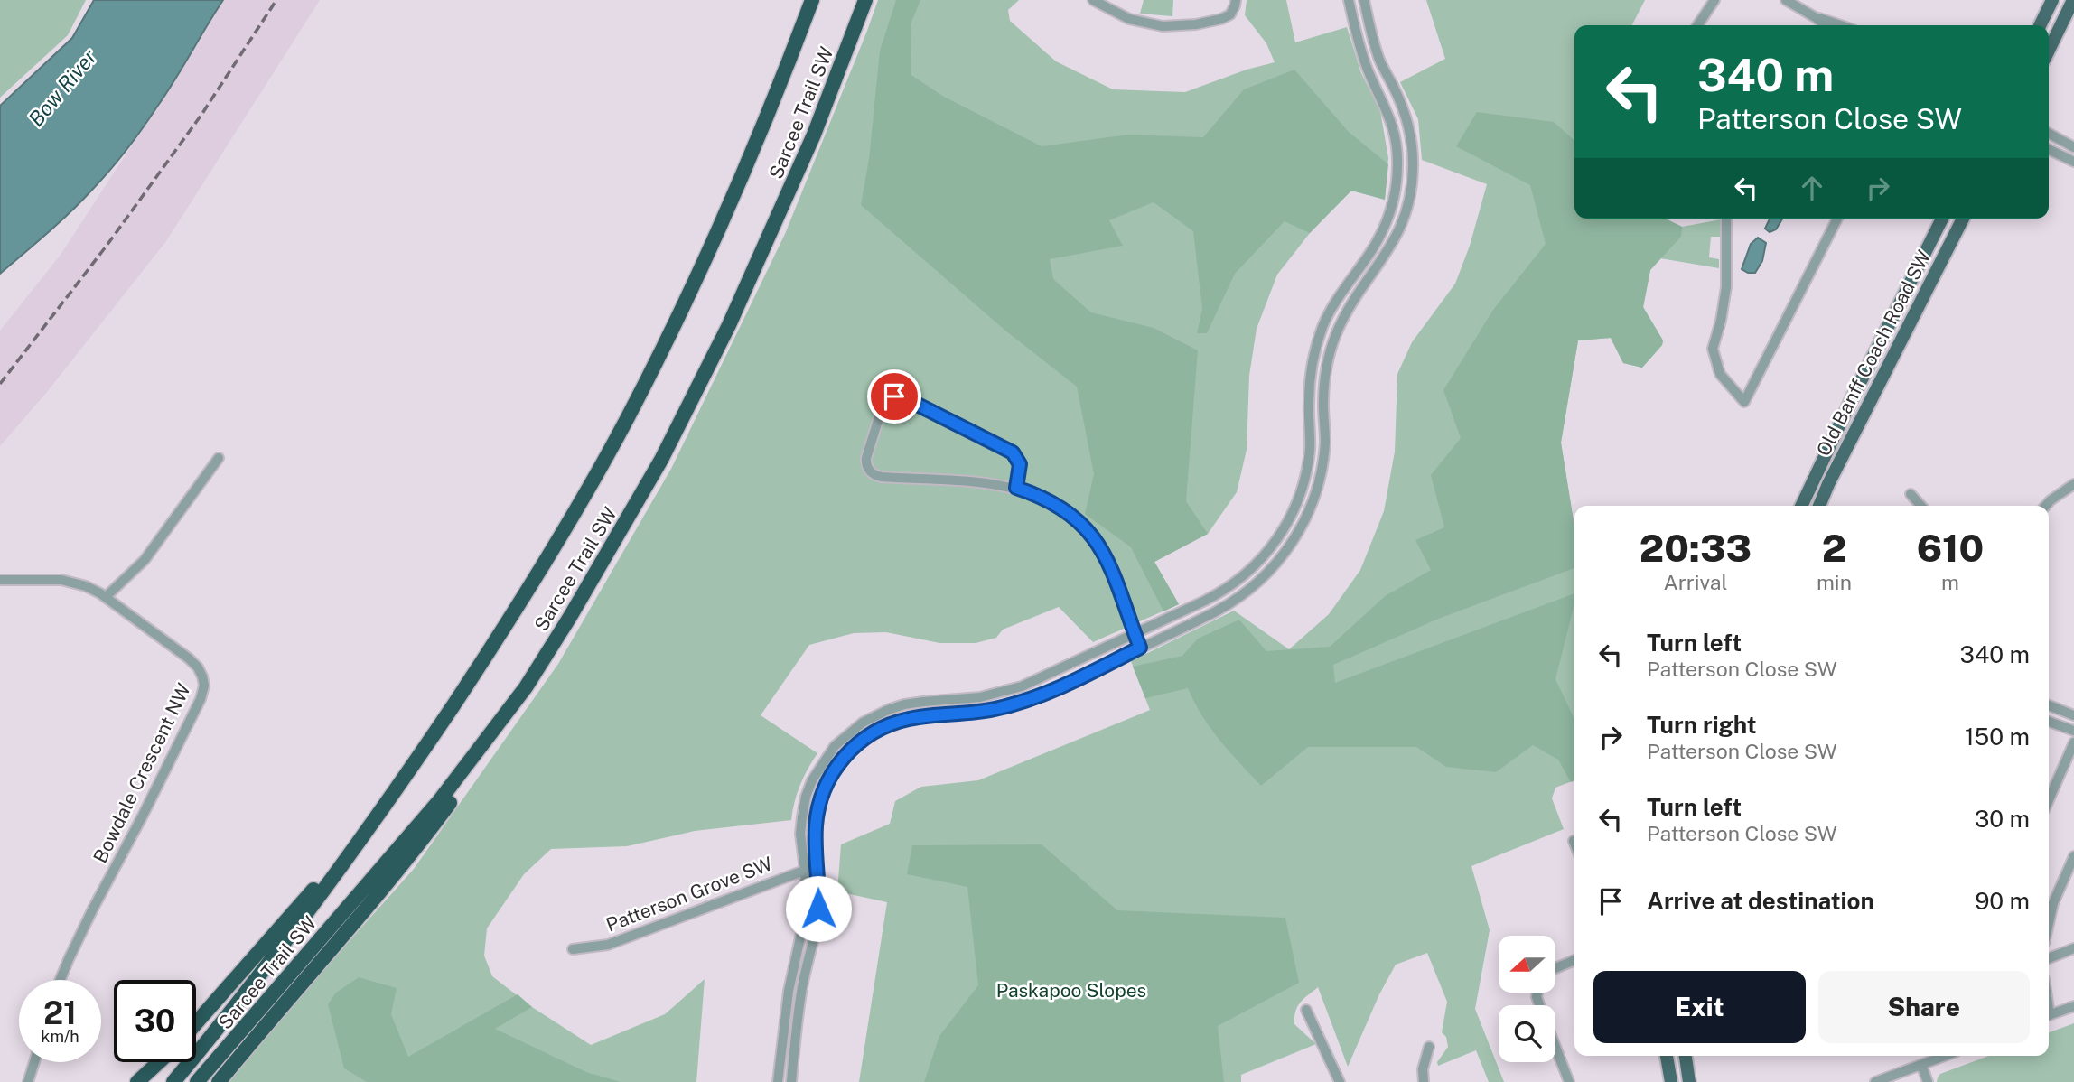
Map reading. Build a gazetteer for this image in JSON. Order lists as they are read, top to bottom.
{
  "streets": {
    "highway": ["Sarcee Trail SW"],
    "main road": ["Old Banff Coach Road SW"],
    "street": ["Bowdale Crescent NW", "Patterson Grove SW"]
  },
  "water": ["Bow River"],
  "parks": ["Paskapoo Slopes"],
  "north": "left",
  "page": {
    "turn": ["340 m", "Patterson Close SW"],
    "eta": [
      "20:33",
      "Arrival",
      "2",
      "min",
      "610",
      "m"
    ],
    "list": [
      {
        "name": "Turn left",
        "note": "Patterson Close SW",
        "value": "340 m"
      },
      {
        "name": "Turn right",
        "note": "Patterson Close SW",
        "value": "150 m"
      },
      {
        "name": "Turn left",
        "note": "Patterson Close SW",
        "value": "30 m"
      },
      {
        "name": "Arrive at destination",
        "value": "90 m"
      }
    ],
    "buttons": ["Exit", "Share"],
    "speed": "21 km/h",
    "limit": "30"
  }
}
